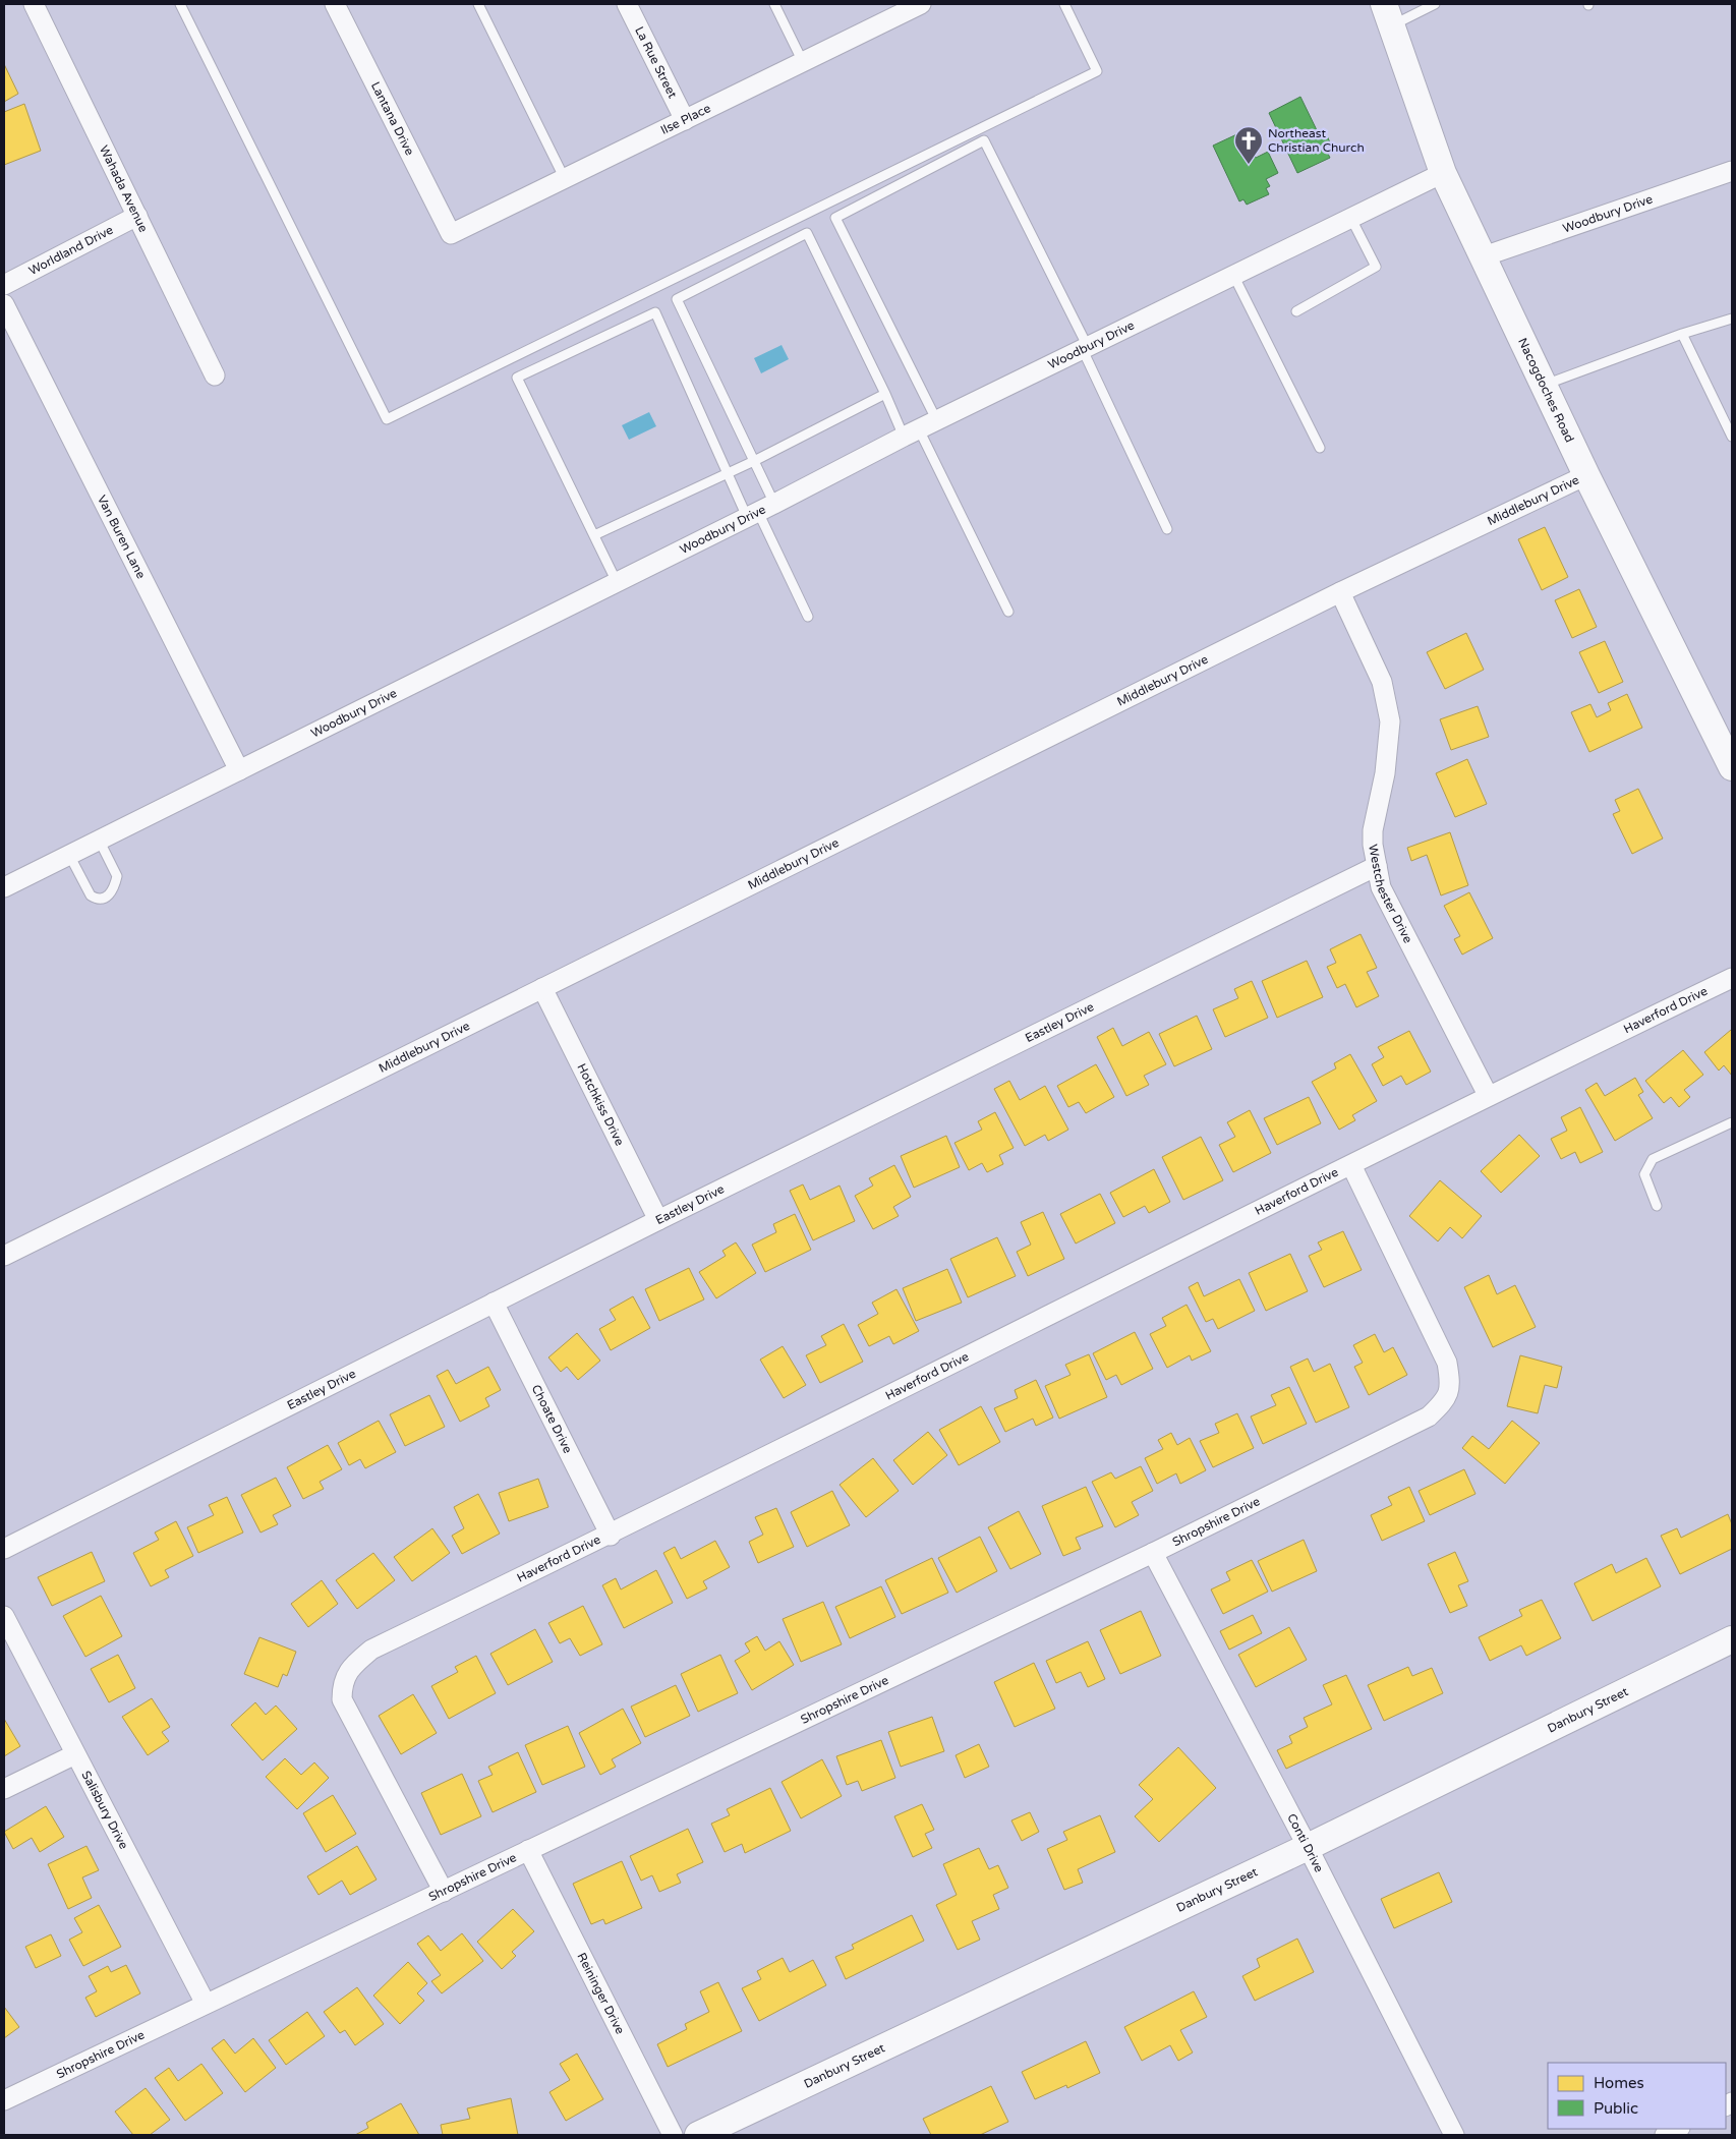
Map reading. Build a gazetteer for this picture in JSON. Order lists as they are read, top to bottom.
{
  "streets": {
    "street": [
      "La Rue Street",
      "Lantana Drive",
      "Ilse Place",
      "Wahada Avenue",
      "Woodbury Drive",
      "Worldland Drive",
      "Nacogdoches Road",
      "Middlebury Drive",
      "Van Buren Lane",
      "Westchester Drive",
      "Haverford Drive",
      "Eastley Drive",
      "Hotchkiss Drive",
      "Choate Drive",
      "Shropshire Drive",
      "Danbury Street",
      "Salisbury Drive",
      "Conti Drive",
      "Reininger Drive"
    ]
  },
  "crossings": [
    ["La Rue Street", "Ilse Place"],
    ["Lantana Drive", "Ilse Place"],
    ["Wahada Avenue", "Worldland Drive"],
    ["Woodbury Drive", "Nacogdoches Road"],
    ["Woodbury Drive", "Van Buren Lane"],
    ["Nacogdoches Road", "Middlebury Drive"],
    ["Middlebury Drive", "Westchester Drive"],
    ["Middlebury Drive", "Hotchkiss Drive"],
    ["Westchester Drive", "Haverford Drive"],
    ["Westchester Drive", "Eastley Drive"],
    ["Haverford Drive", "Choate Drive"],
    ["Haverford Drive", "Shropshire Drive"],
    ["Eastley Drive", "Hotchkiss Drive"],
    ["Eastley Drive", "Choate Drive"],
    ["Shropshire Drive", "Salisbury Drive"],
    ["Shropshire Drive", "Conti Drive"],
    ["Shropshire Drive", "Reininger Drive"],
    ["Danbury Street", "Conti Drive"]
  ],
  "places": {
    "church": ["Northeast Christian Church"]
  },
  "legend": ["Homes", "Public"]
}
